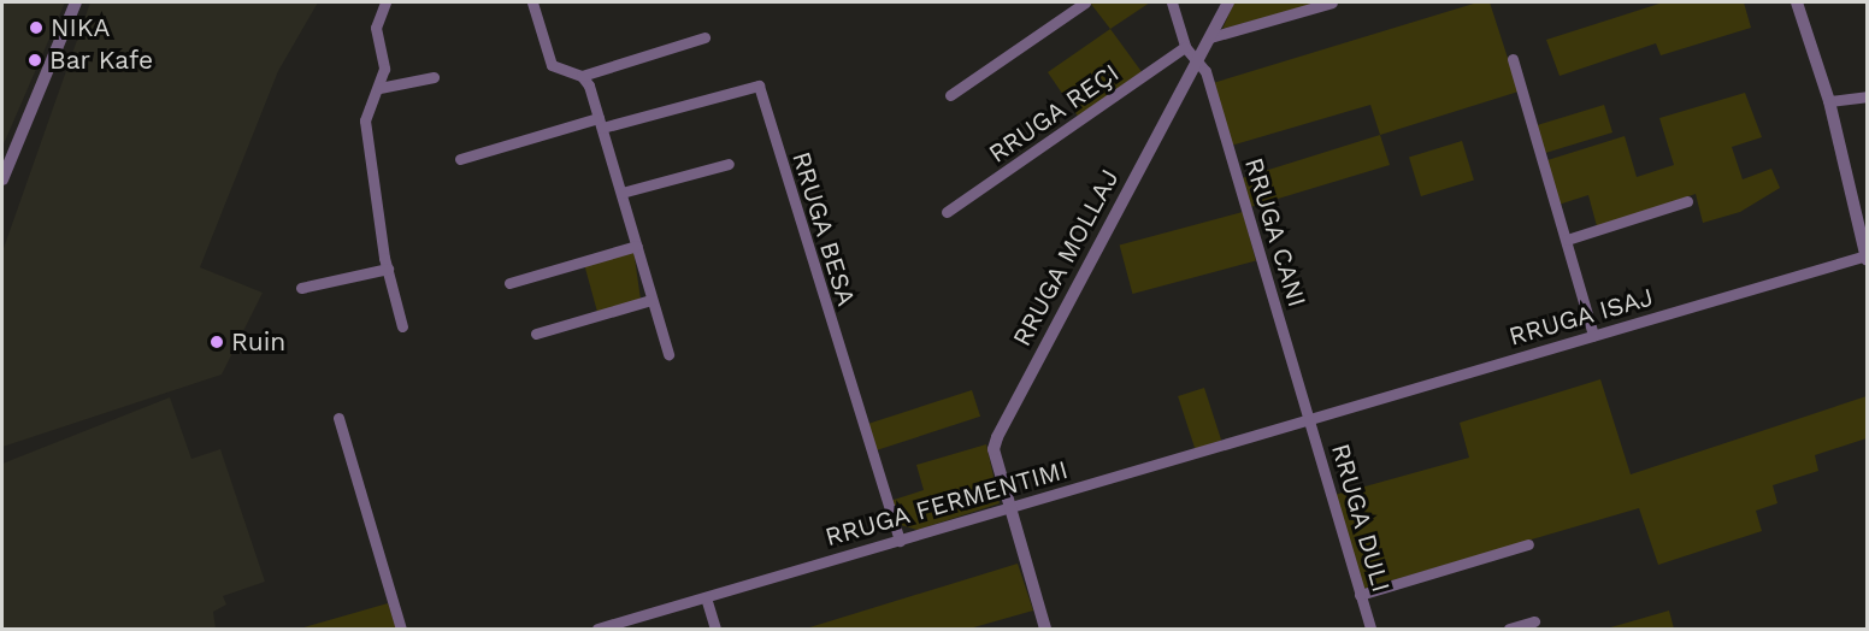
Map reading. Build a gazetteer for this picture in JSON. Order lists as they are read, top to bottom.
{
  "streets": {
    "street": [
      "RRUGA REÇI",
      "RRUGA BESA",
      "RRUGA CANI",
      "RRUGA MOLLAJ",
      "RRUGA ISAJ",
      "RRUGA FERMENTIMI",
      "RRUGA DULI"
    ]
  },
  "crossings": [
    ["RRUGA BESA", "RRUGA FERMENTIMI"],
    ["RRUGA CANI", "RRUGA MOLLAJ"],
    ["RRUGA CANI", "RRUGA ISAJ"],
    ["RRUGA CANI", "RRUGA FERMENTIMI"],
    ["RRUGA CANI", "RRUGA DULI"],
    ["RRUGA MOLLAJ", "RRUGA FERMENTIMI"],
    ["RRUGA ISAJ", "RRUGA FERMENTIMI"],
    ["RRUGA ISAJ", "RRUGA DULI"],
    ["RRUGA FERMENTIMI", "RRUGA DULI"]
  ],
  "places": ["NIKA", "Bar Kafe", "Ruin"]
}
